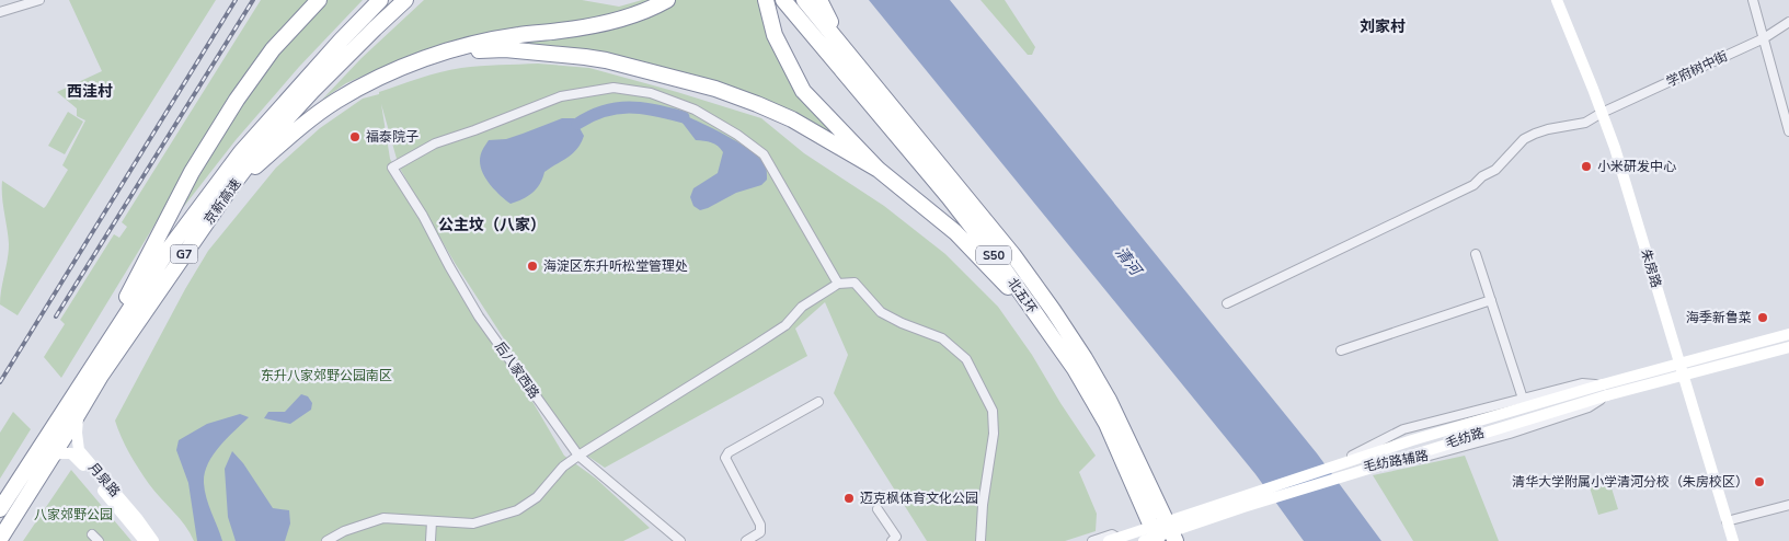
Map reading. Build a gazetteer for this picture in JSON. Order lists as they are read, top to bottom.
{
  "streets": {
    "highway": [
      "京新高速",
      "G7",
      "S50",
      "北五环"
    ],
    "main road": ["朱房路", "毛纺路", "月泉路"],
    "street": ["学府树中街", "后八家西路", "毛纺路辅路"]
  },
  "crossings": [
    ["学府树中街", "朱房路"],
    ["京新高速", "月泉路"],
    ["毛纺路", "毛纺路辅路"]
  ],
  "districts": ["刘家村", "西洼村", "公主坟（八家）"],
  "water": ["清河"],
  "parks": ["东升八家郊野公园南区", "八家郊野公园"],
  "places": [
    "福泰院子",
    "小米研发中心",
    "海淀区东升听松堂管理处",
    "海季新鲁菜",
    "清华大学附属小学清河分校（朱房校区）",
    "迈克枫体育文化公园"
  ]
}
